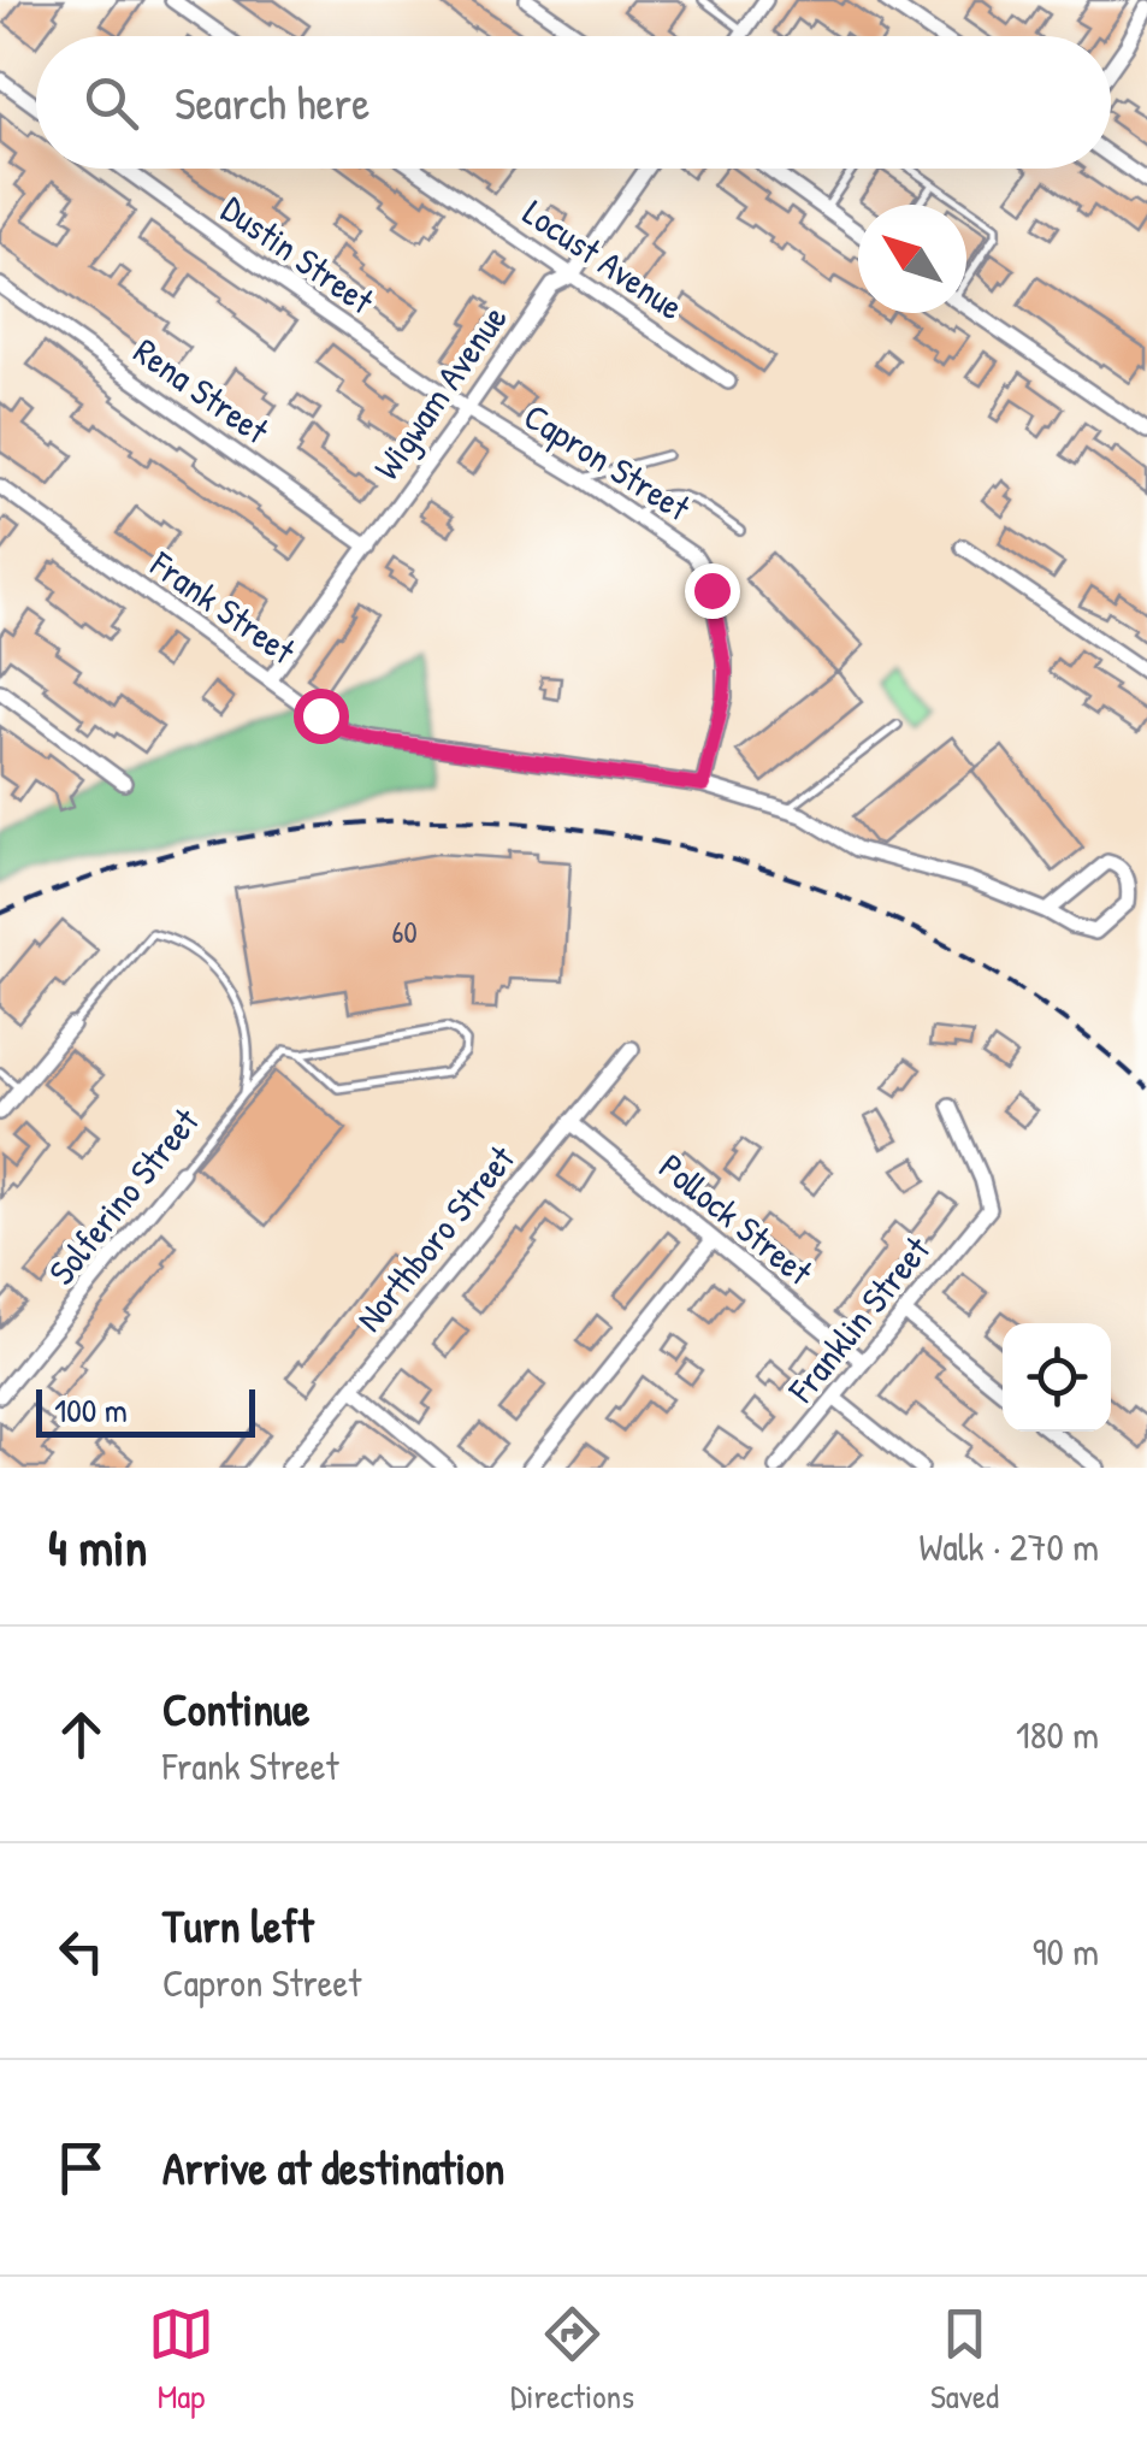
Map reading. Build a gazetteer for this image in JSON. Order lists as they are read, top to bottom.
{
  "streets": {
    "street": [
      "Dustin Street",
      "Locust Avenue",
      "Rena Street",
      "Wigwam Avenue",
      "Capron Street",
      "Frank Street",
      "Solferino Street",
      "Pollock Street",
      "Northboro Street",
      "Franklin Street"
    ]
  },
  "crossings": [
    ["Dustin Street", "Wigwam Avenue"],
    ["Dustin Street", "Capron Street"],
    ["Locust Avenue", "Wigwam Avenue"],
    ["Rena Street", "Wigwam Avenue"],
    ["Wigwam Avenue", "Capron Street"],
    ["Wigwam Avenue", "Frank Street"],
    ["Capron Street", "Frank Street"],
    ["Pollock Street", "Northboro Street"],
    ["Pollock Street", "Franklin Street"]
  ],
  "house_numbers": ["60"],
  "scale_bar": "100 m",
  "north": "top left",
  "page": {
    "search": "Search here",
    "scale": "100 m",
    "heading": ["4 min", "Walk · 270 m"],
    "list": [
      ["Continue", "Frank Street", "180 m"],
      ["Turn left", "Capron Street", "90 m"],
      "Arrive at destination"
    ],
    "nav": ["Map", "Directions", "Saved"]
  }
}
